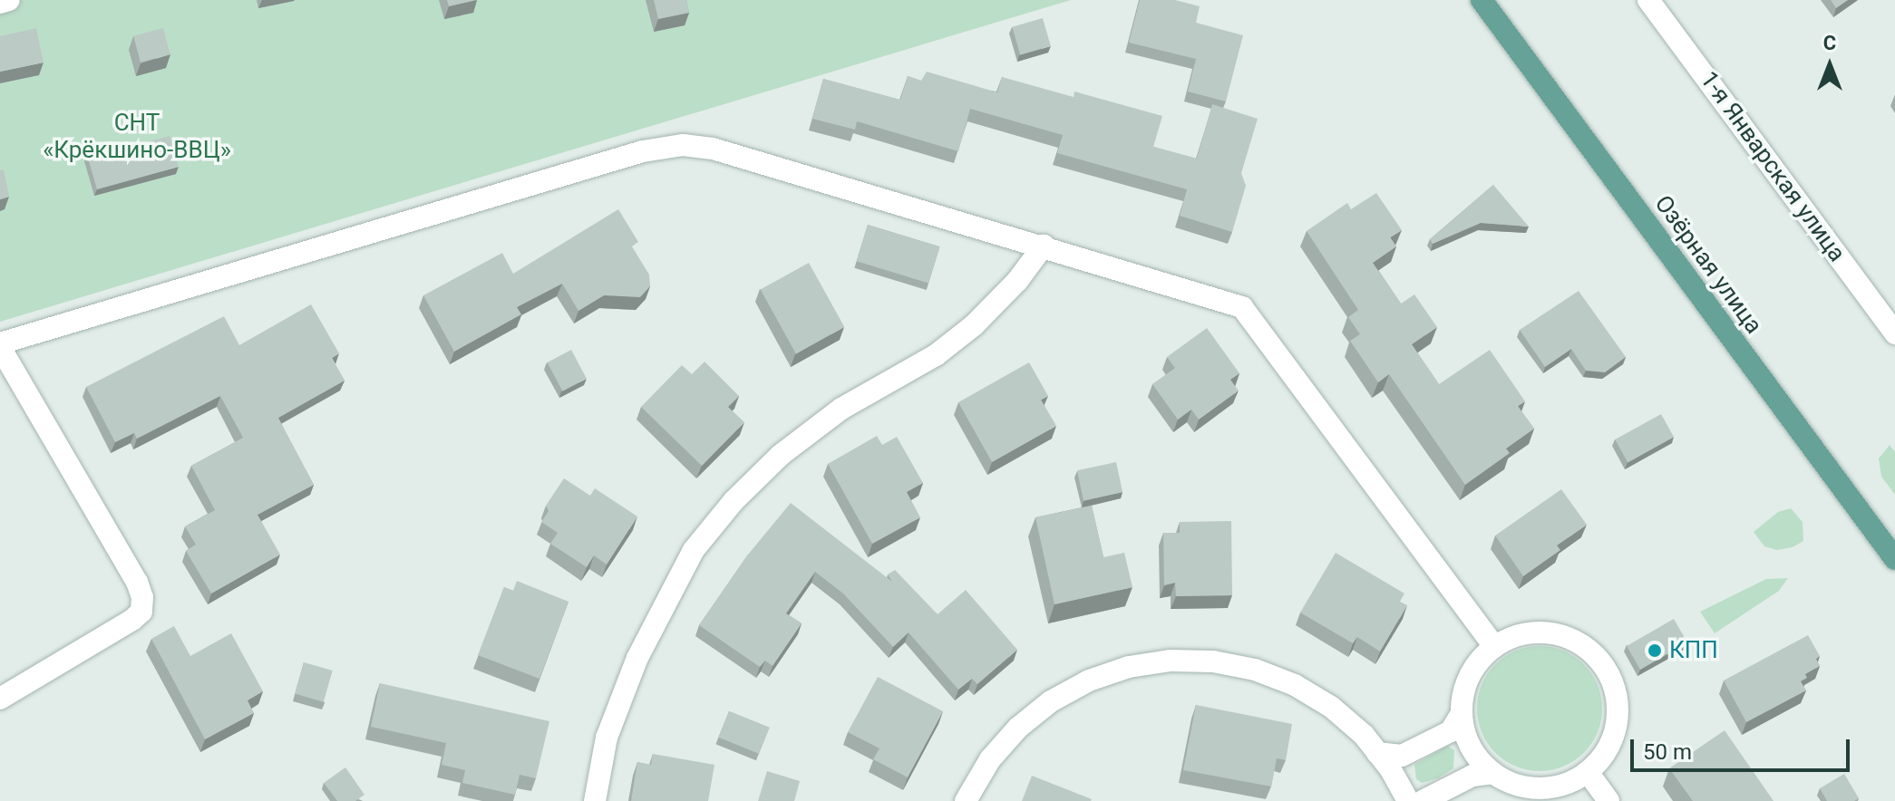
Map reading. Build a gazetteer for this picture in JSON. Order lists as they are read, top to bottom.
{
  "streets": {
    "main road": ["Озёрная улица"],
    "street": ["1-я Январская улица"]
  },
  "parks": ["СНТ «Крёкшино-ВВЦ»"],
  "places": ["КПП"],
  "scale_bar": "50 m",
  "north": "top"
}
